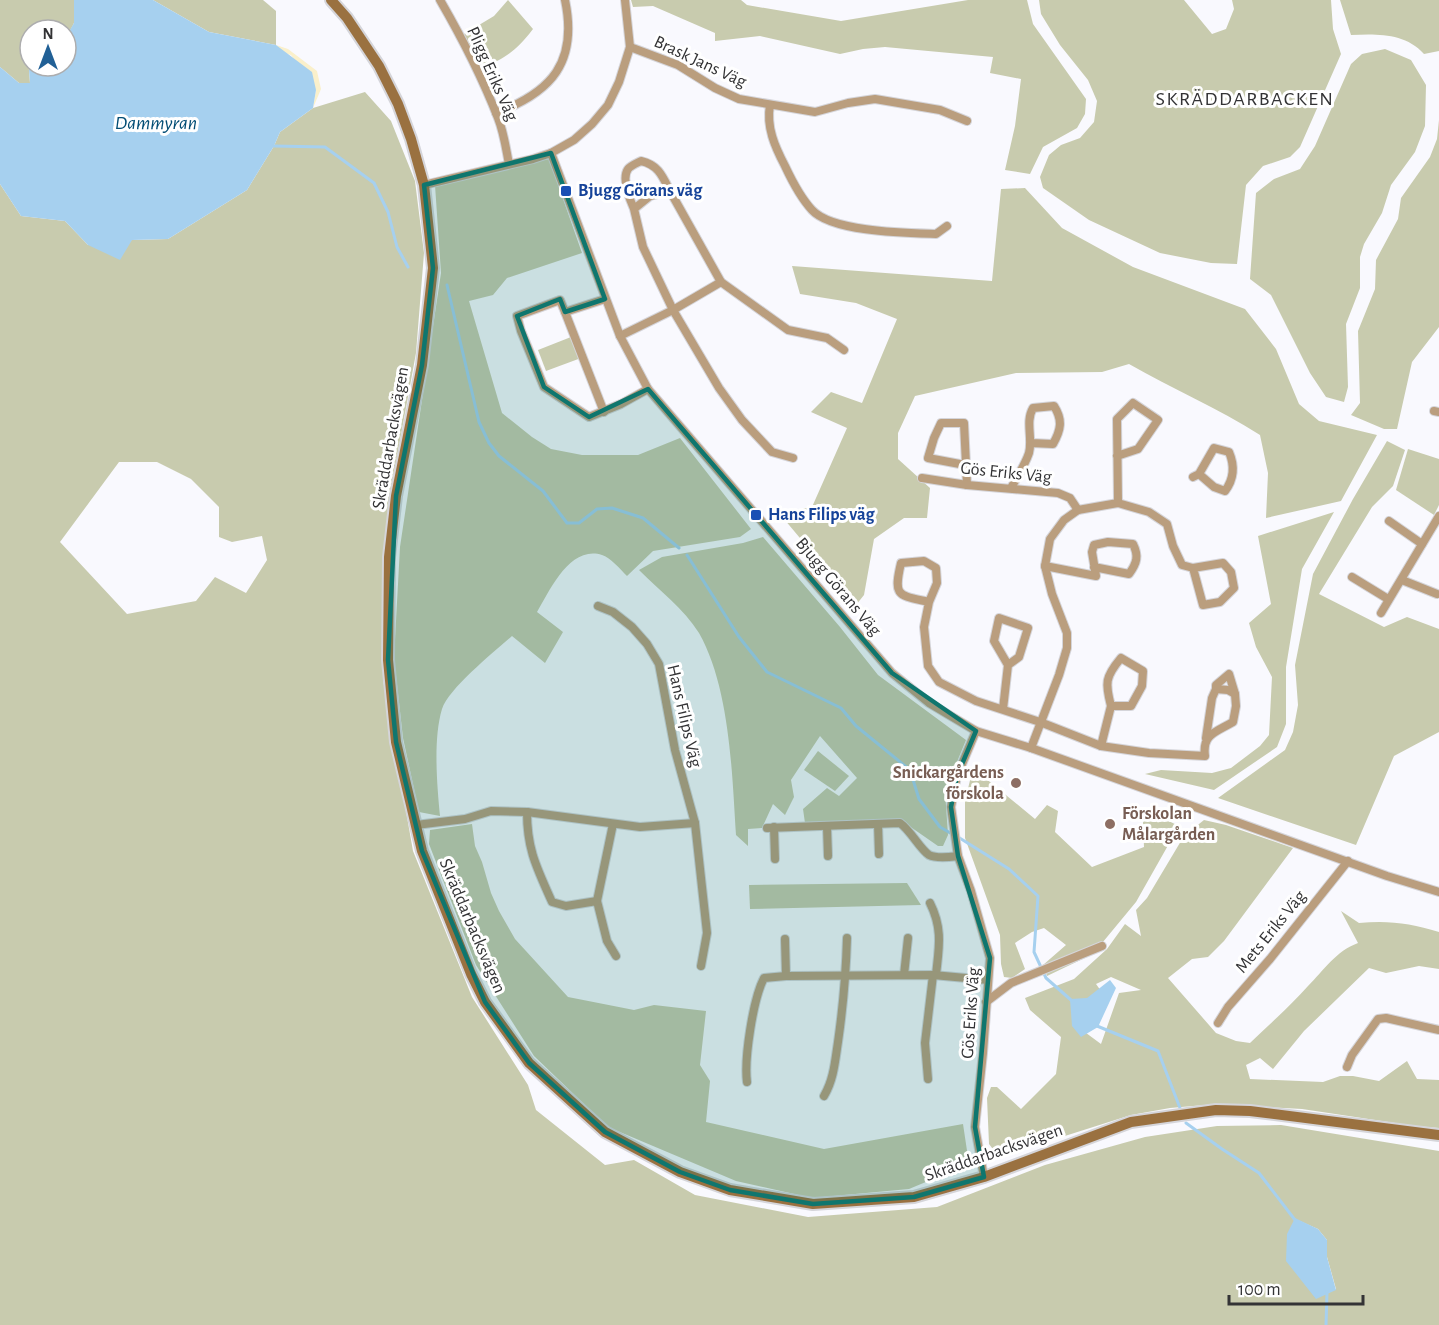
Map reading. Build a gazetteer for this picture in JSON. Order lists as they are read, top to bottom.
{
  "streets": {
    "street": [
      "Brask Jans Väg",
      "Pligg Eriks Väg",
      "Skräddarbacksvägen",
      "Gös Eriks Väg",
      "Bjugg Görans Väg",
      "Hans Filips Väg",
      "Mets Eriks Väg"
    ]
  },
  "crossings": [
    ["Skräddarbacksvägen", "Gös Eriks Väg"],
    ["Gös Eriks Väg", "Bjugg Görans Väg"]
  ],
  "districts": ["SKRÄDDARBACKEN"],
  "water": ["Dammyran"],
  "places": {
    "transit": ["Bjugg Görans väg", "Hans Filips väg"],
    "other": ["Snickargårdens förskola", "Förskolan Målargården"]
  },
  "scale_bar": "100 m",
  "north": "top"
}
